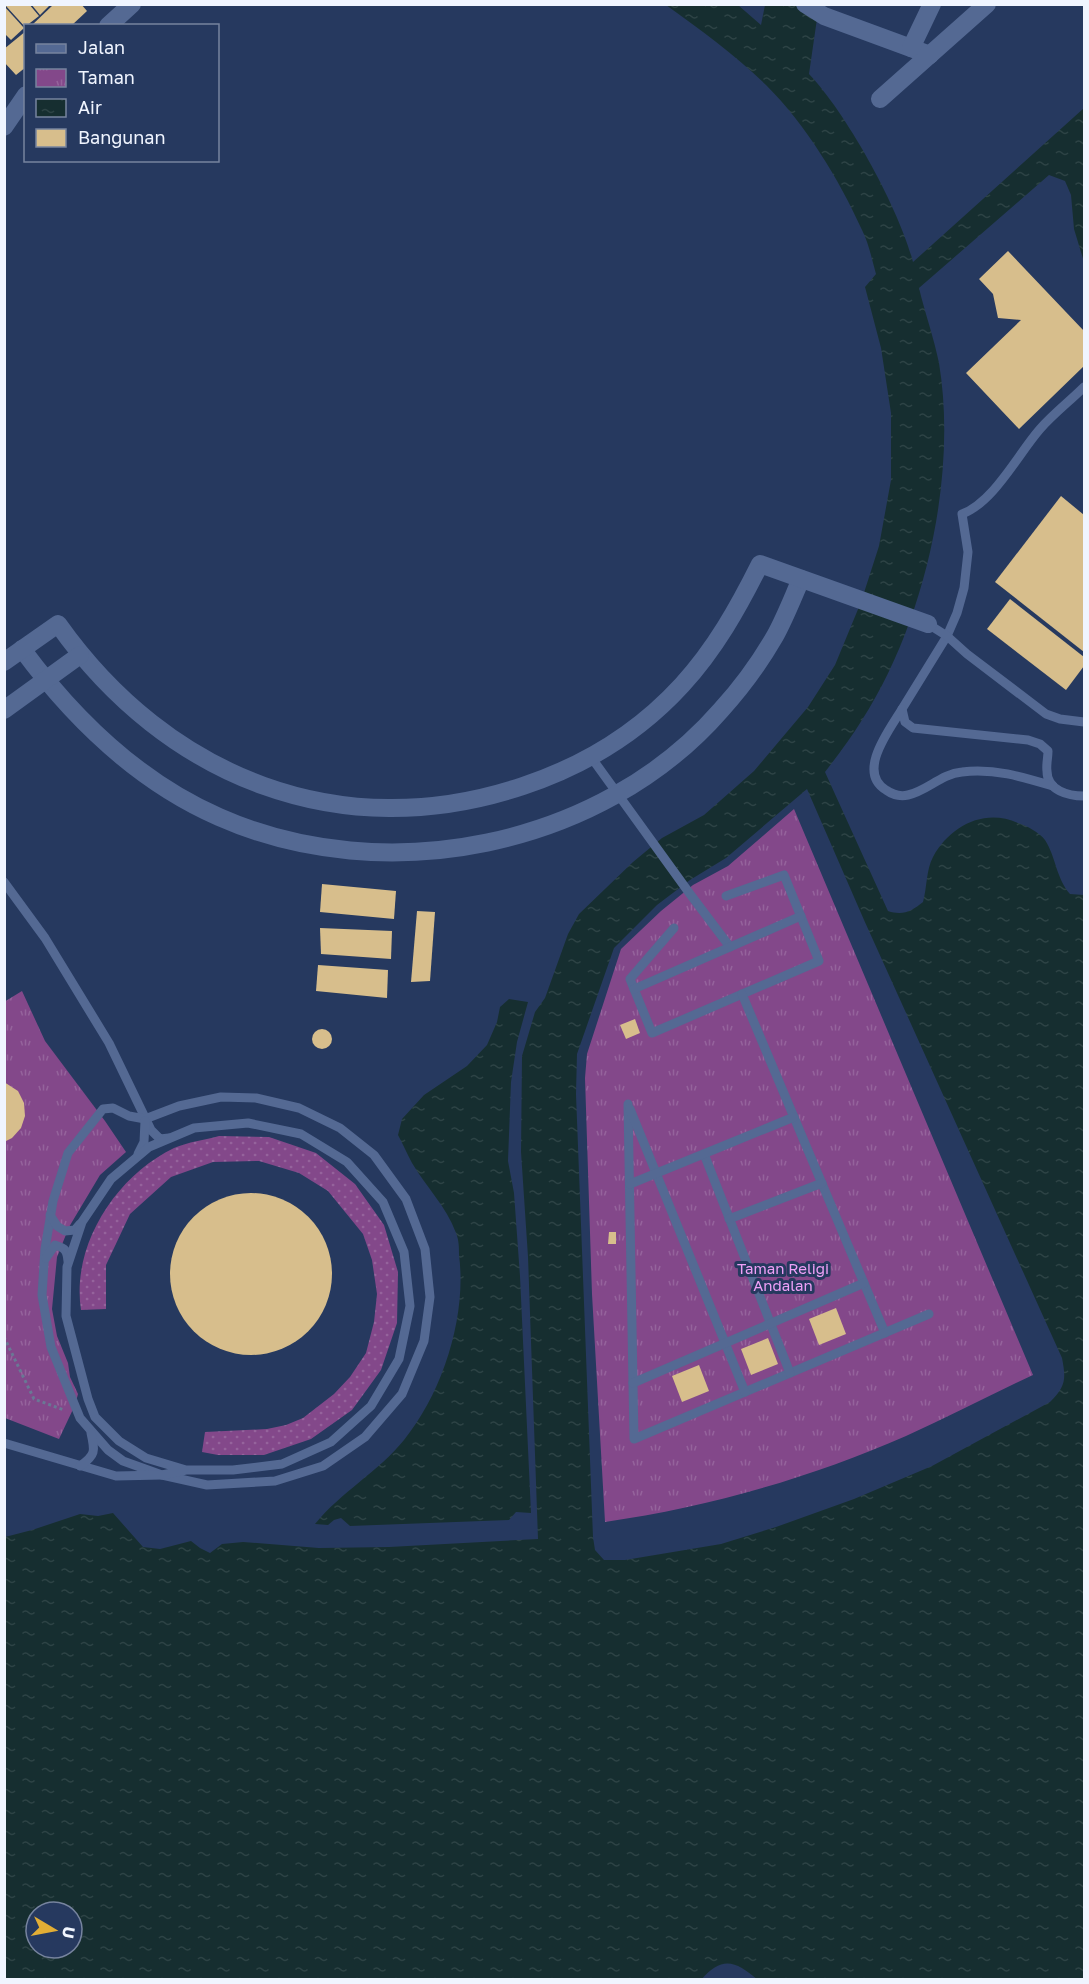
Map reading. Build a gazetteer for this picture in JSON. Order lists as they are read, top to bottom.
{
  "parks": ["Taman Religi Andalan"],
  "legend": [
    "Jalan",
    "Taman",
    "Air",
    "Bangunan"
  ],
  "north": "right"
}
